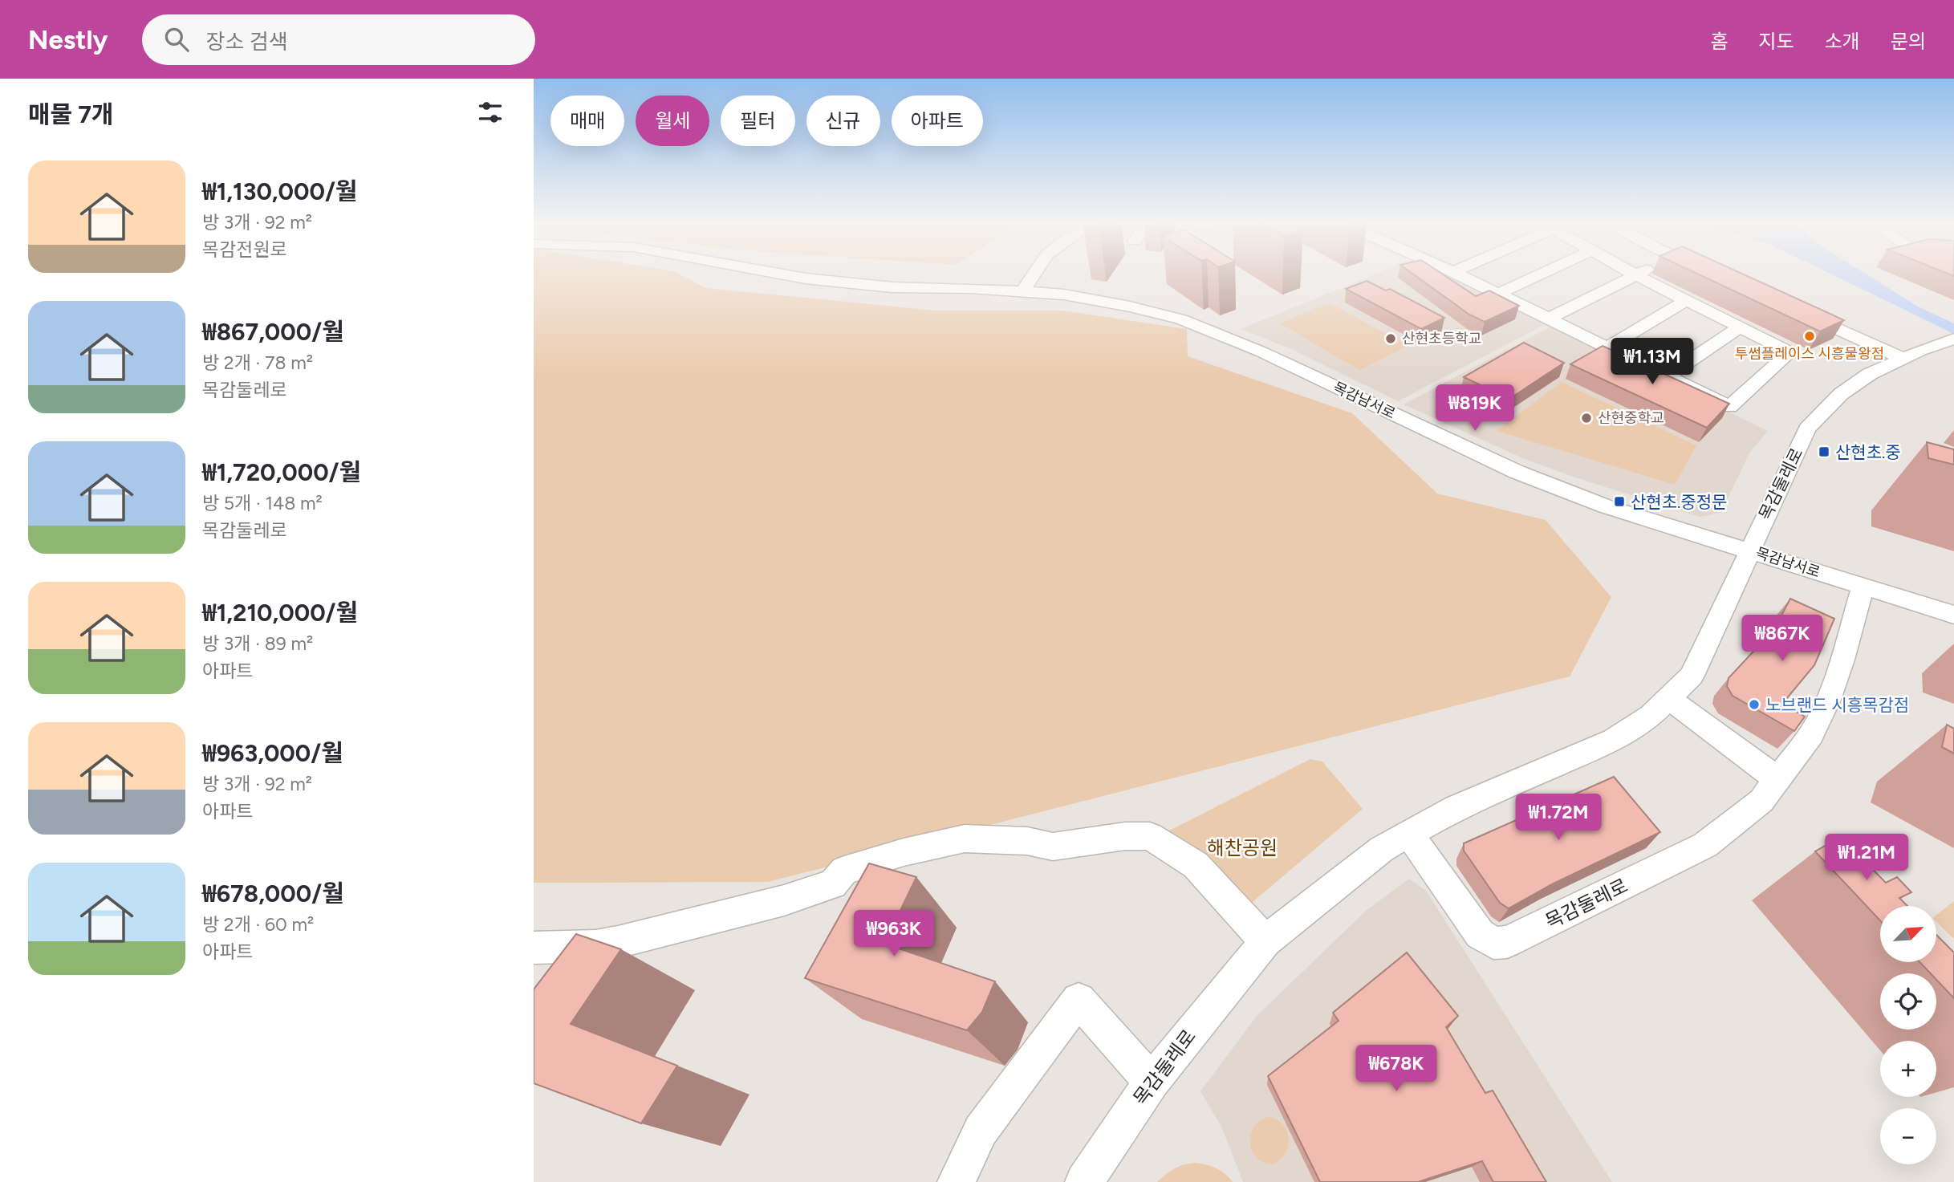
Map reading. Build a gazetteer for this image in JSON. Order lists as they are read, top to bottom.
{
  "streets": {
    "street": ["목감남서로", "목감둘레로"]
  },
  "crossings": [
    ["목감남서로", "목감둘레로"]
  ],
  "parks": ["해찬공원"],
  "places": {
    "other": [
      "투썸플레이스 시흥물왕점",
      "산현초등학교",
      "산현중학교",
      "노브랜드 시흥목감점"
    ],
    "transit": ["산현초.중", "산현초.중정문"]
  },
  "north": "top right",
  "page": {
    "header": "Nestly",
    "search": "장소 검색",
    "nav": [
      "홈",
      "지도",
      "소개",
      "문의"
    ],
    "heading": "매물 7개",
    "chip": [
      "매매",
      "월세",
      "필터",
      "신규",
      "아파트"
    ],
    "list": [
      {
        "name": "₩1,130,000/월",
        "note": "방 3개 · 92 m² · 목감전원로"
      },
      {
        "name": "₩867,000/월",
        "note": "방 2개 · 78 m² · 목감둘레로"
      },
      {
        "name": "₩1,720,000/월",
        "note": "방 5개 · 148 m² · 목감둘레로"
      },
      {
        "name": "₩1,210,000/월",
        "note": "방 3개 · 89 m² · 아파트"
      },
      {
        "name": "₩963,000/월",
        "note": "방 3개 · 92 m² · 아파트"
      },
      {
        "name": "₩678,000/월",
        "note": "방 2개 · 60 m² · 아파트"
      }
    ],
    "price": [
      "₩1.13M",
      "₩819K",
      "₩867K",
      "₩1.72M",
      "₩1.21M",
      "₩963K",
      "₩678K"
    ],
    "map_buttons": ["+", "−"]
  }
}
